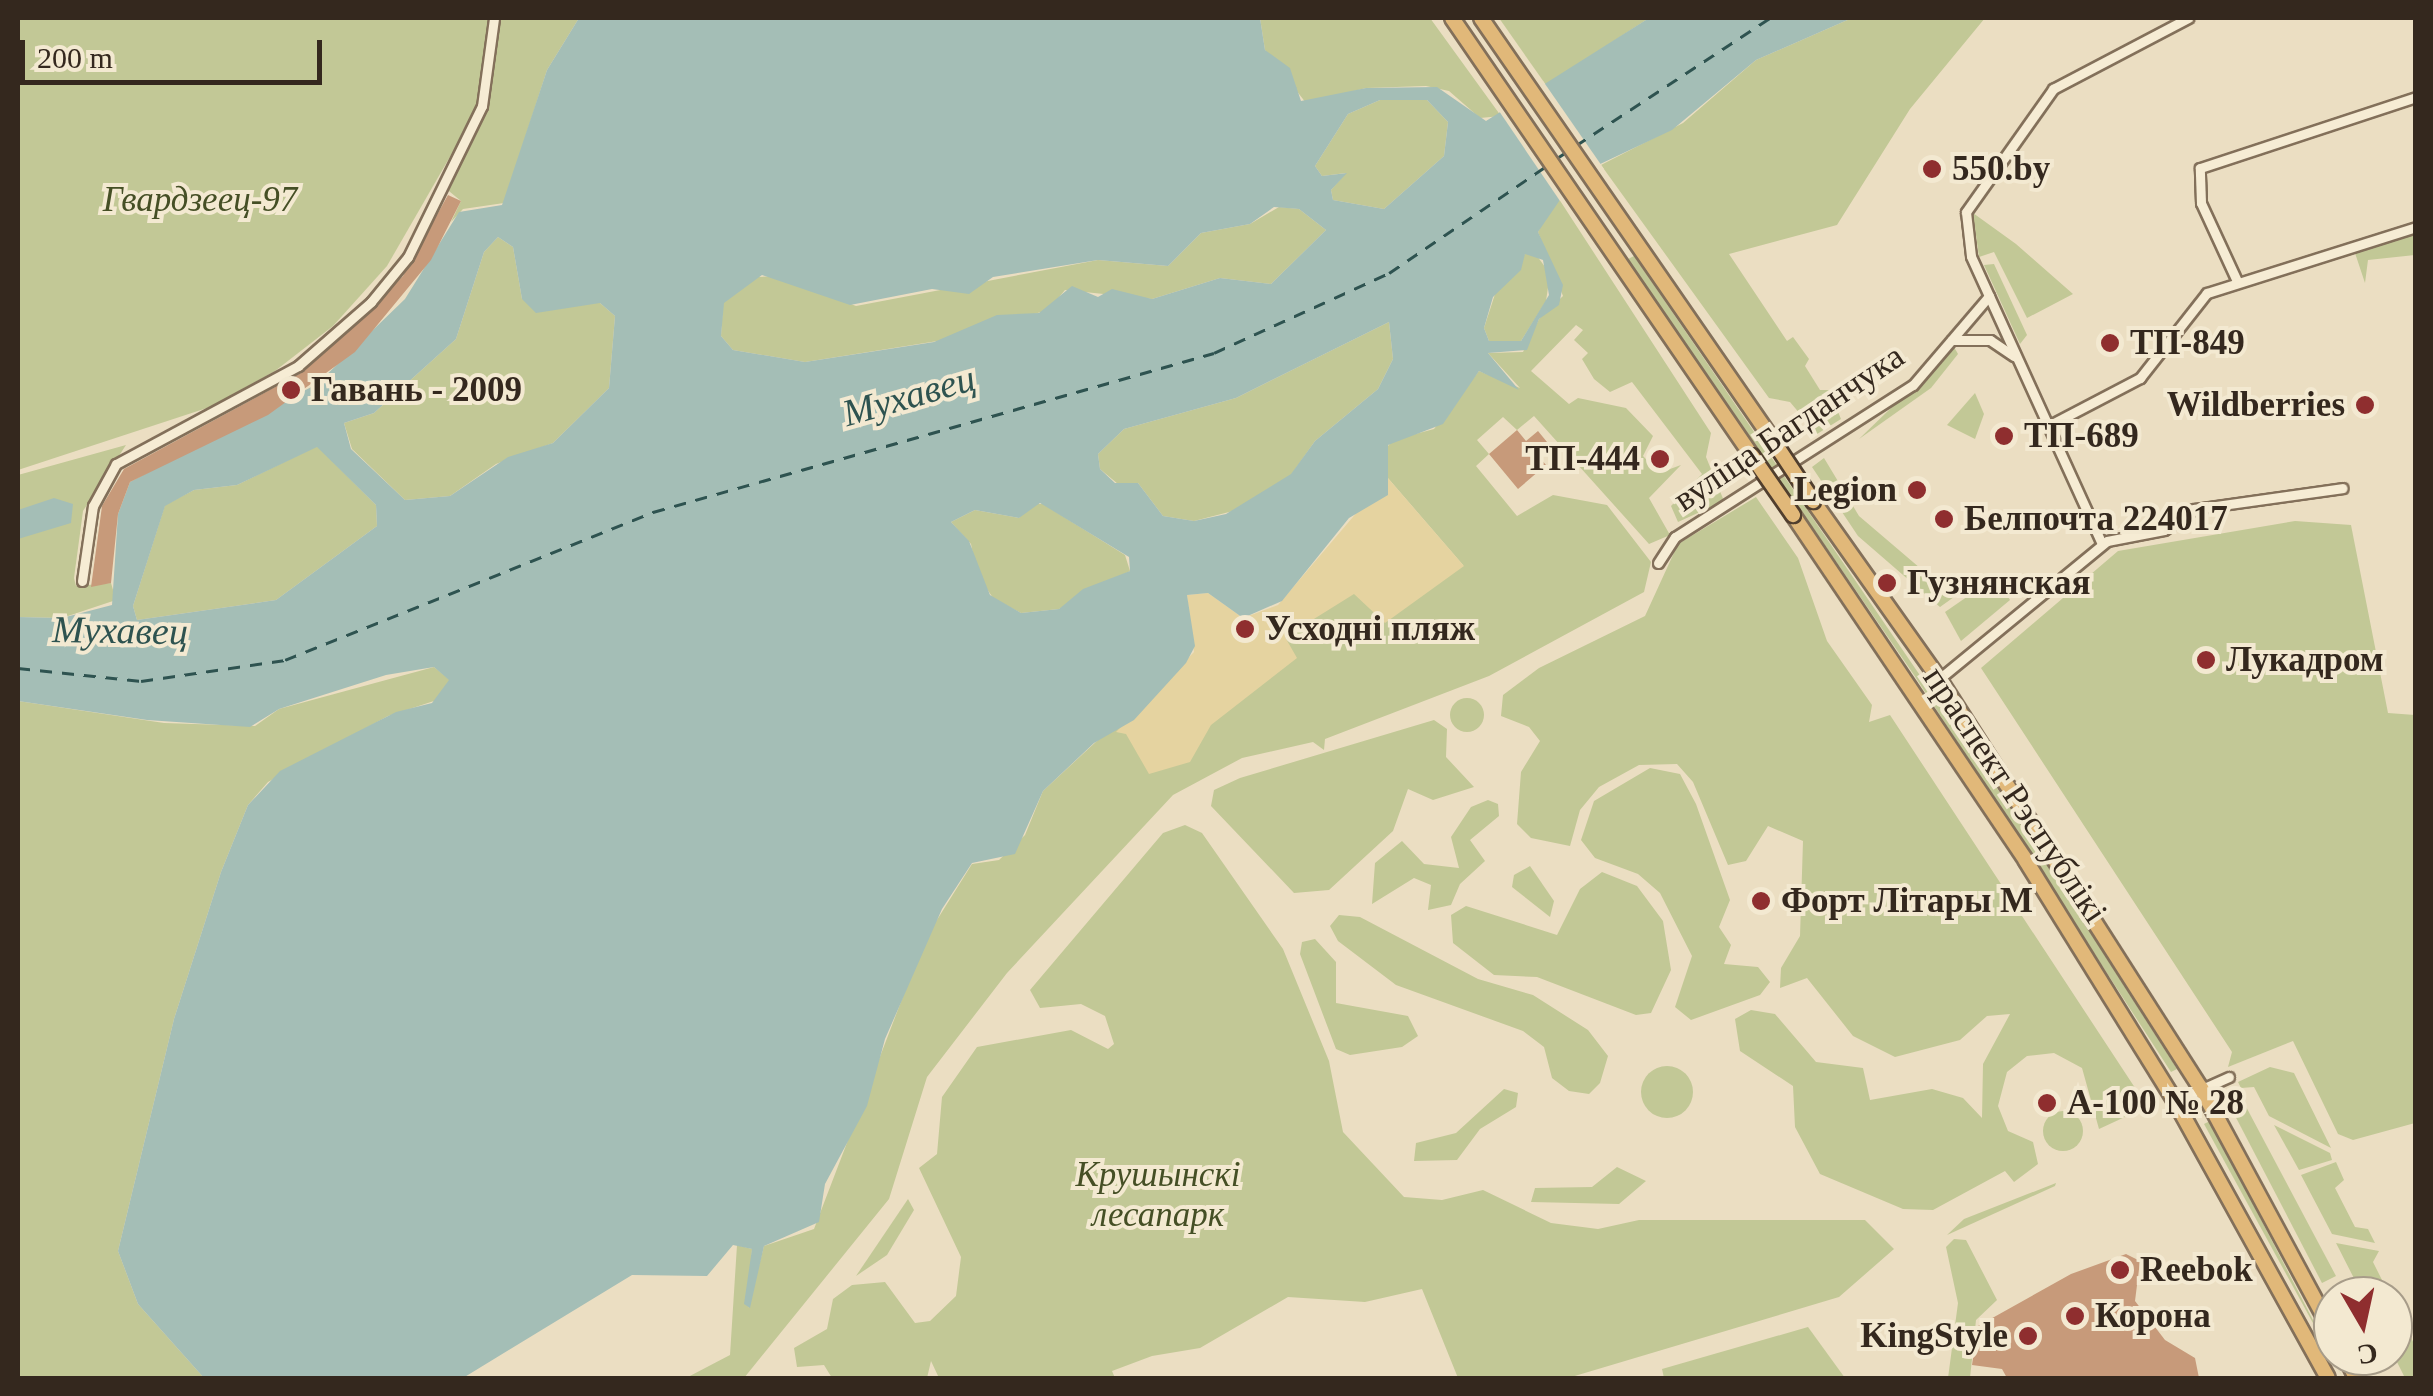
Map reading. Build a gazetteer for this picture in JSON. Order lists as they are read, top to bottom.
{
  "streets": {
    "highway": ["праспект Рэспублікі"],
    "street": ["вуліца Багданчука"]
  },
  "water": ["Мухавец"],
  "parks": ["Гвардзеец-97", "Крушынскі лесапарк"],
  "places": [
    "550.by",
    "ТП-849",
    "Гавань - 2009",
    "Wildberries",
    "ТП-689",
    "ТП-444",
    "Legion",
    "Белпочта 224017",
    "Гузнянская",
    "Усходні пляж",
    "Лукадром",
    "Форт Літары М",
    "А-100 № 28",
    "Reebok",
    "Корона",
    "KingStyle"
  ],
  "scale_bar": "200 m",
  "north": "bottom"
}
